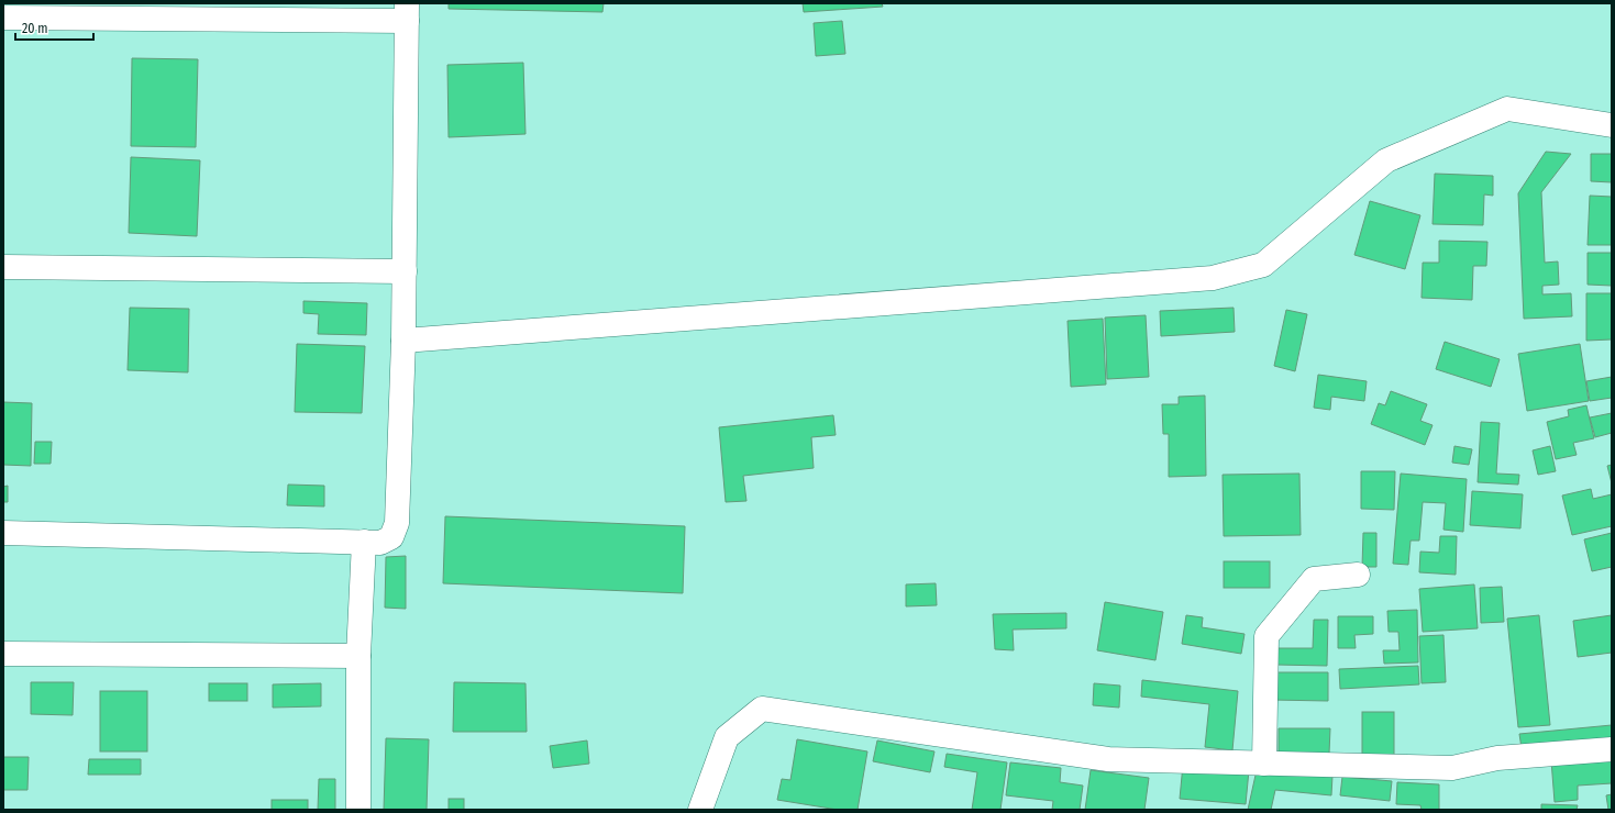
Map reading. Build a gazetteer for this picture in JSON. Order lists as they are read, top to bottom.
{
  "scale_bar": "20 m"
}
